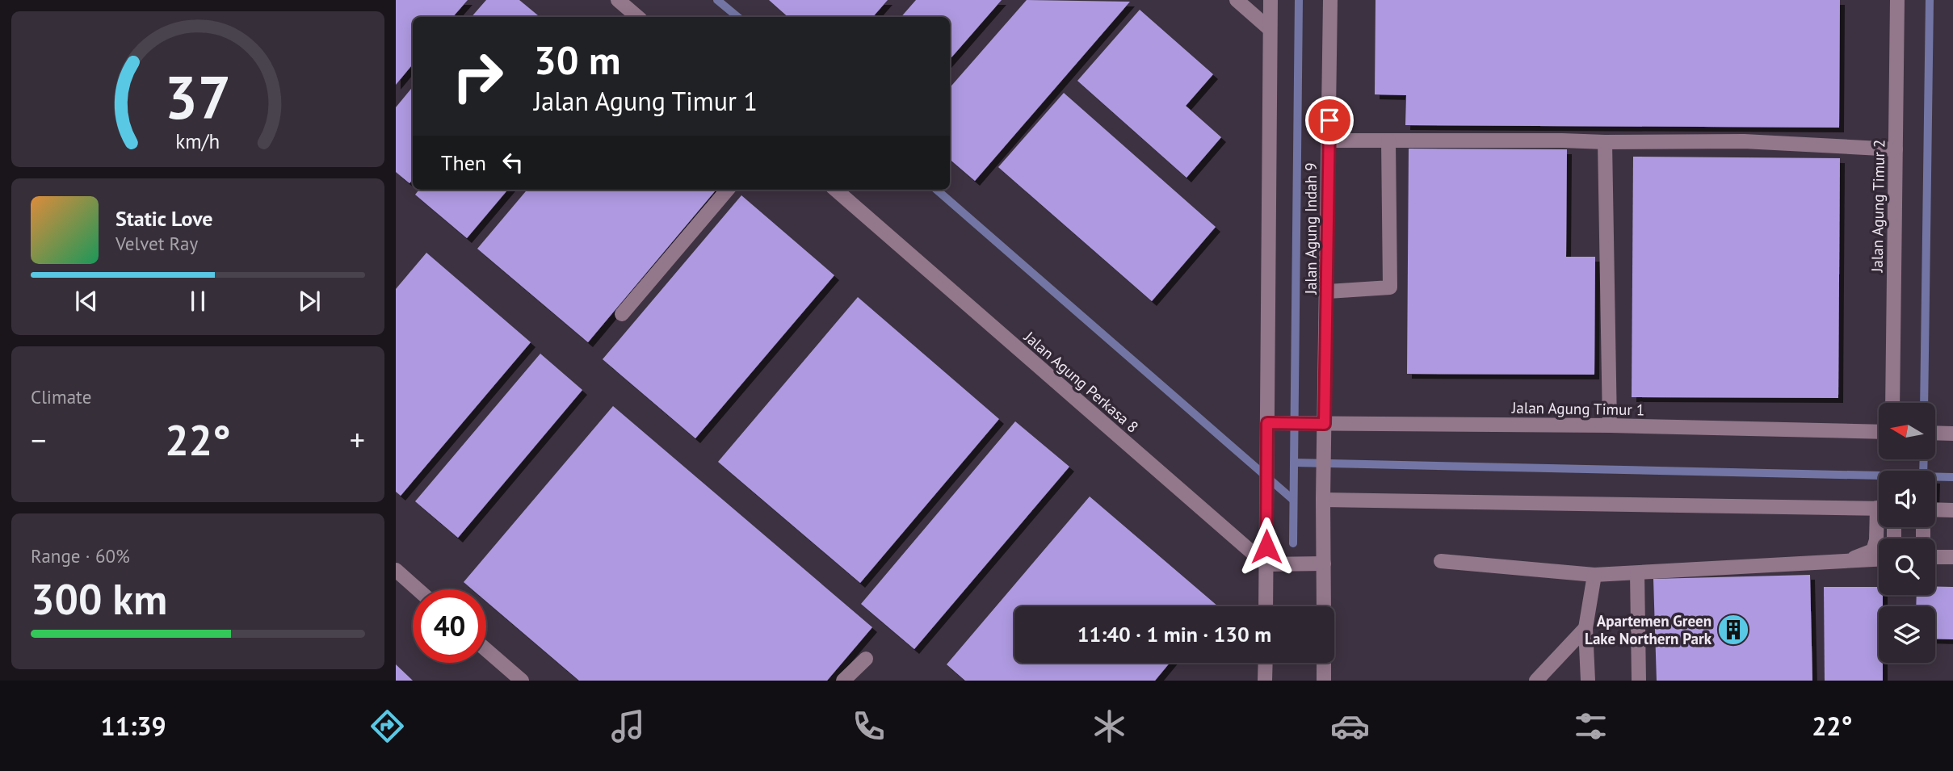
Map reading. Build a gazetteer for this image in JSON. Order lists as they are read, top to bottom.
{
  "streets": {
    "street": [
      "Jalan Agung Timur 2",
      "Jalan Agung Indah 9",
      "Jalan Agung Perkasa 8",
      "Jalan Agung Timur 1"
    ]
  },
  "crossings": [
    ["Jalan Agung Indah 9", "Jalan Agung Timur 1"]
  ],
  "places": {
    "building": ["Apartemen Green Lake Northern Park"]
  },
  "north": "left",
  "page": {
    "turn": ["30 m", "Jalan Agung Timur 1"],
    "then": "Then",
    "song": ["Static Love", "Velvet Ray"],
    "tile": [
      "Climate",
      ["Range · 60%", "300 km"]
    ],
    "heat": ["−", "22°", "+"],
    "limit": "40",
    "trip": "11:40 · 1 min · 130 m",
    "tabs": ["11:39", "22°"],
    "gauge": ["37", "km/h"]
  }
}
